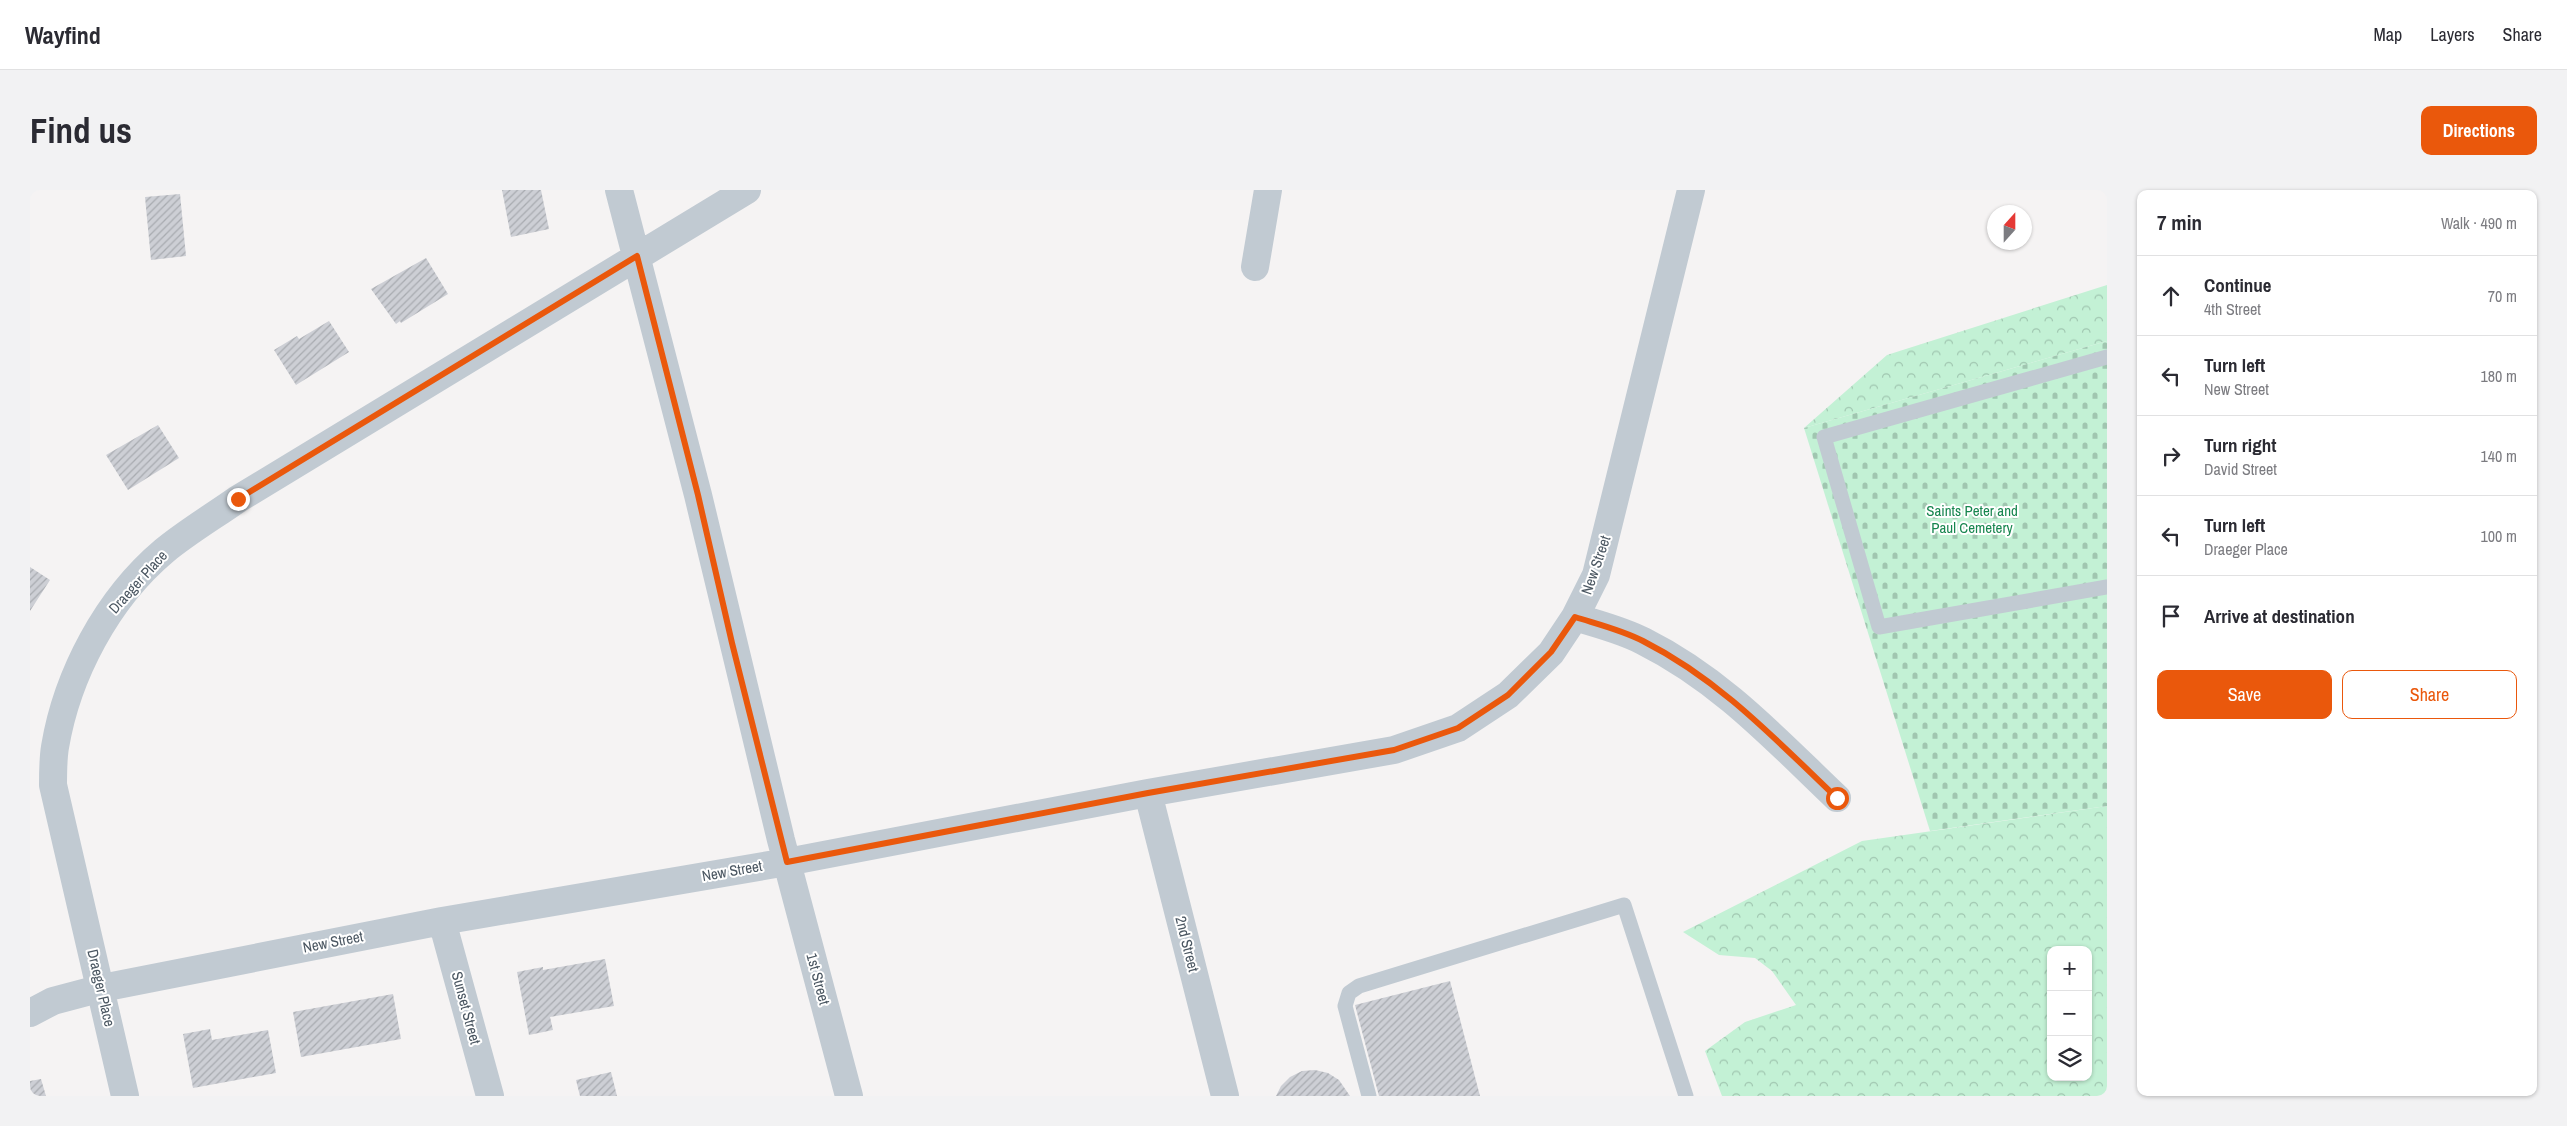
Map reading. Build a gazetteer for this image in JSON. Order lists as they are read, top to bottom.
{
  "streets": {
    "street": [
      "New Street",
      "Draeger Place",
      "2nd Street",
      "1st Street",
      "Sunset Street"
    ]
  },
  "crossings": [
    ["New Street", "Draeger Place"],
    ["New Street", "2nd Street"],
    ["New Street", "1st Street"],
    ["New Street", "Sunset Street"],
    ["Draeger Place", "1st Street"]
  ],
  "parks": ["Saints Peter and Paul Cemetery"],
  "north": "top",
  "page": {
    "header": "Wayfind",
    "nav": ["Map", "Layers", "Share"],
    "buttons": [
      "Directions",
      ["Save", "Share"]
    ],
    "title": "Find us",
    "heading": ["7 min", "Walk · 490 m"],
    "list": [
      ["Continue", "4th Street", "70 m"],
      ["Turn left", "New Street", "180 m"],
      ["Turn right", "David Street", "140 m"],
      ["Turn left", "Draeger Place", "100 m"],
      "Arrive at destination"
    ],
    "map_buttons": ["+", "−"]
  }
}
